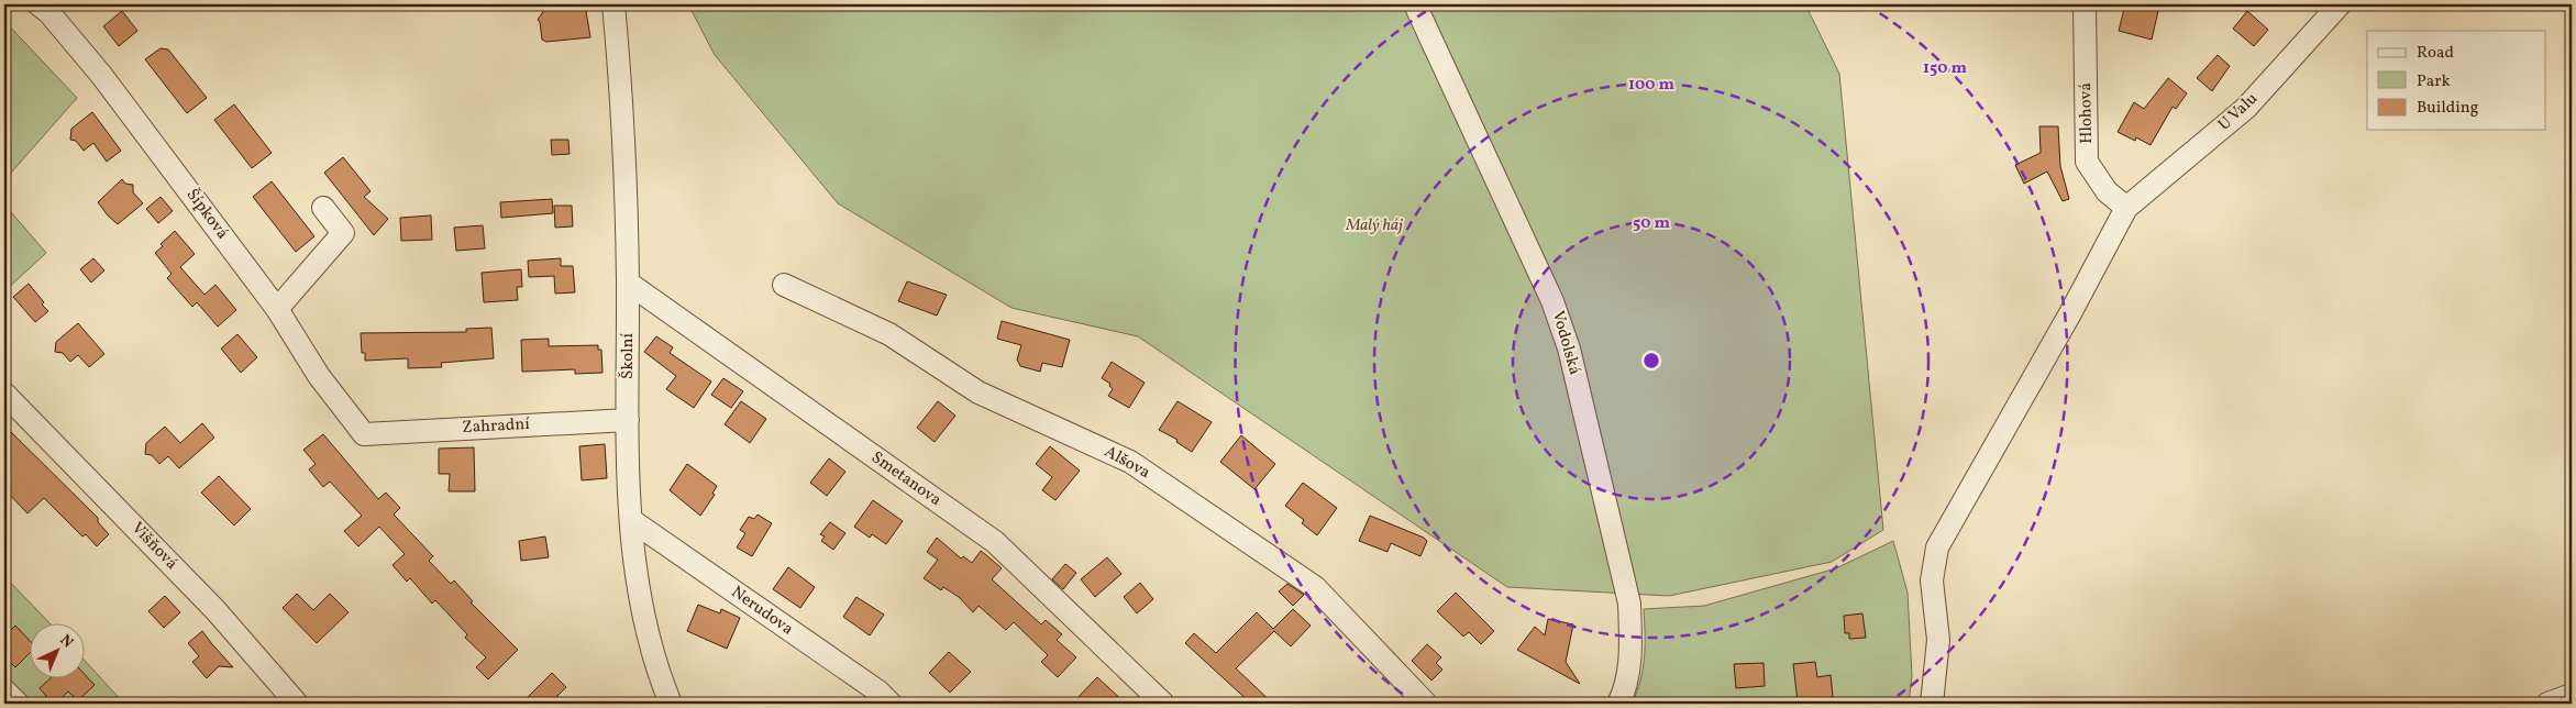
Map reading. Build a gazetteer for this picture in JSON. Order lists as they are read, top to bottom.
{
  "streets": {
    "street": [
      "U Valu",
      "Hlohová",
      "Šípková",
      "Vodolská",
      "Školní",
      "Zahradní",
      "Alšova",
      "Smetanova",
      "Višňová",
      "Nerudova"
    ]
  },
  "crossings": [
    ["U Valu", "Hlohová"],
    ["Šípková", "Zahradní"],
    ["Školní", "Zahradní"],
    ["Školní", "Smetanova"],
    ["Školní", "Nerudova"]
  ],
  "parks": ["Malý háj"],
  "legend": ["Road", "Park", "Building"],
  "north": "top right",
  "rings": ["150 m", "100 m", "50 m"]
}
